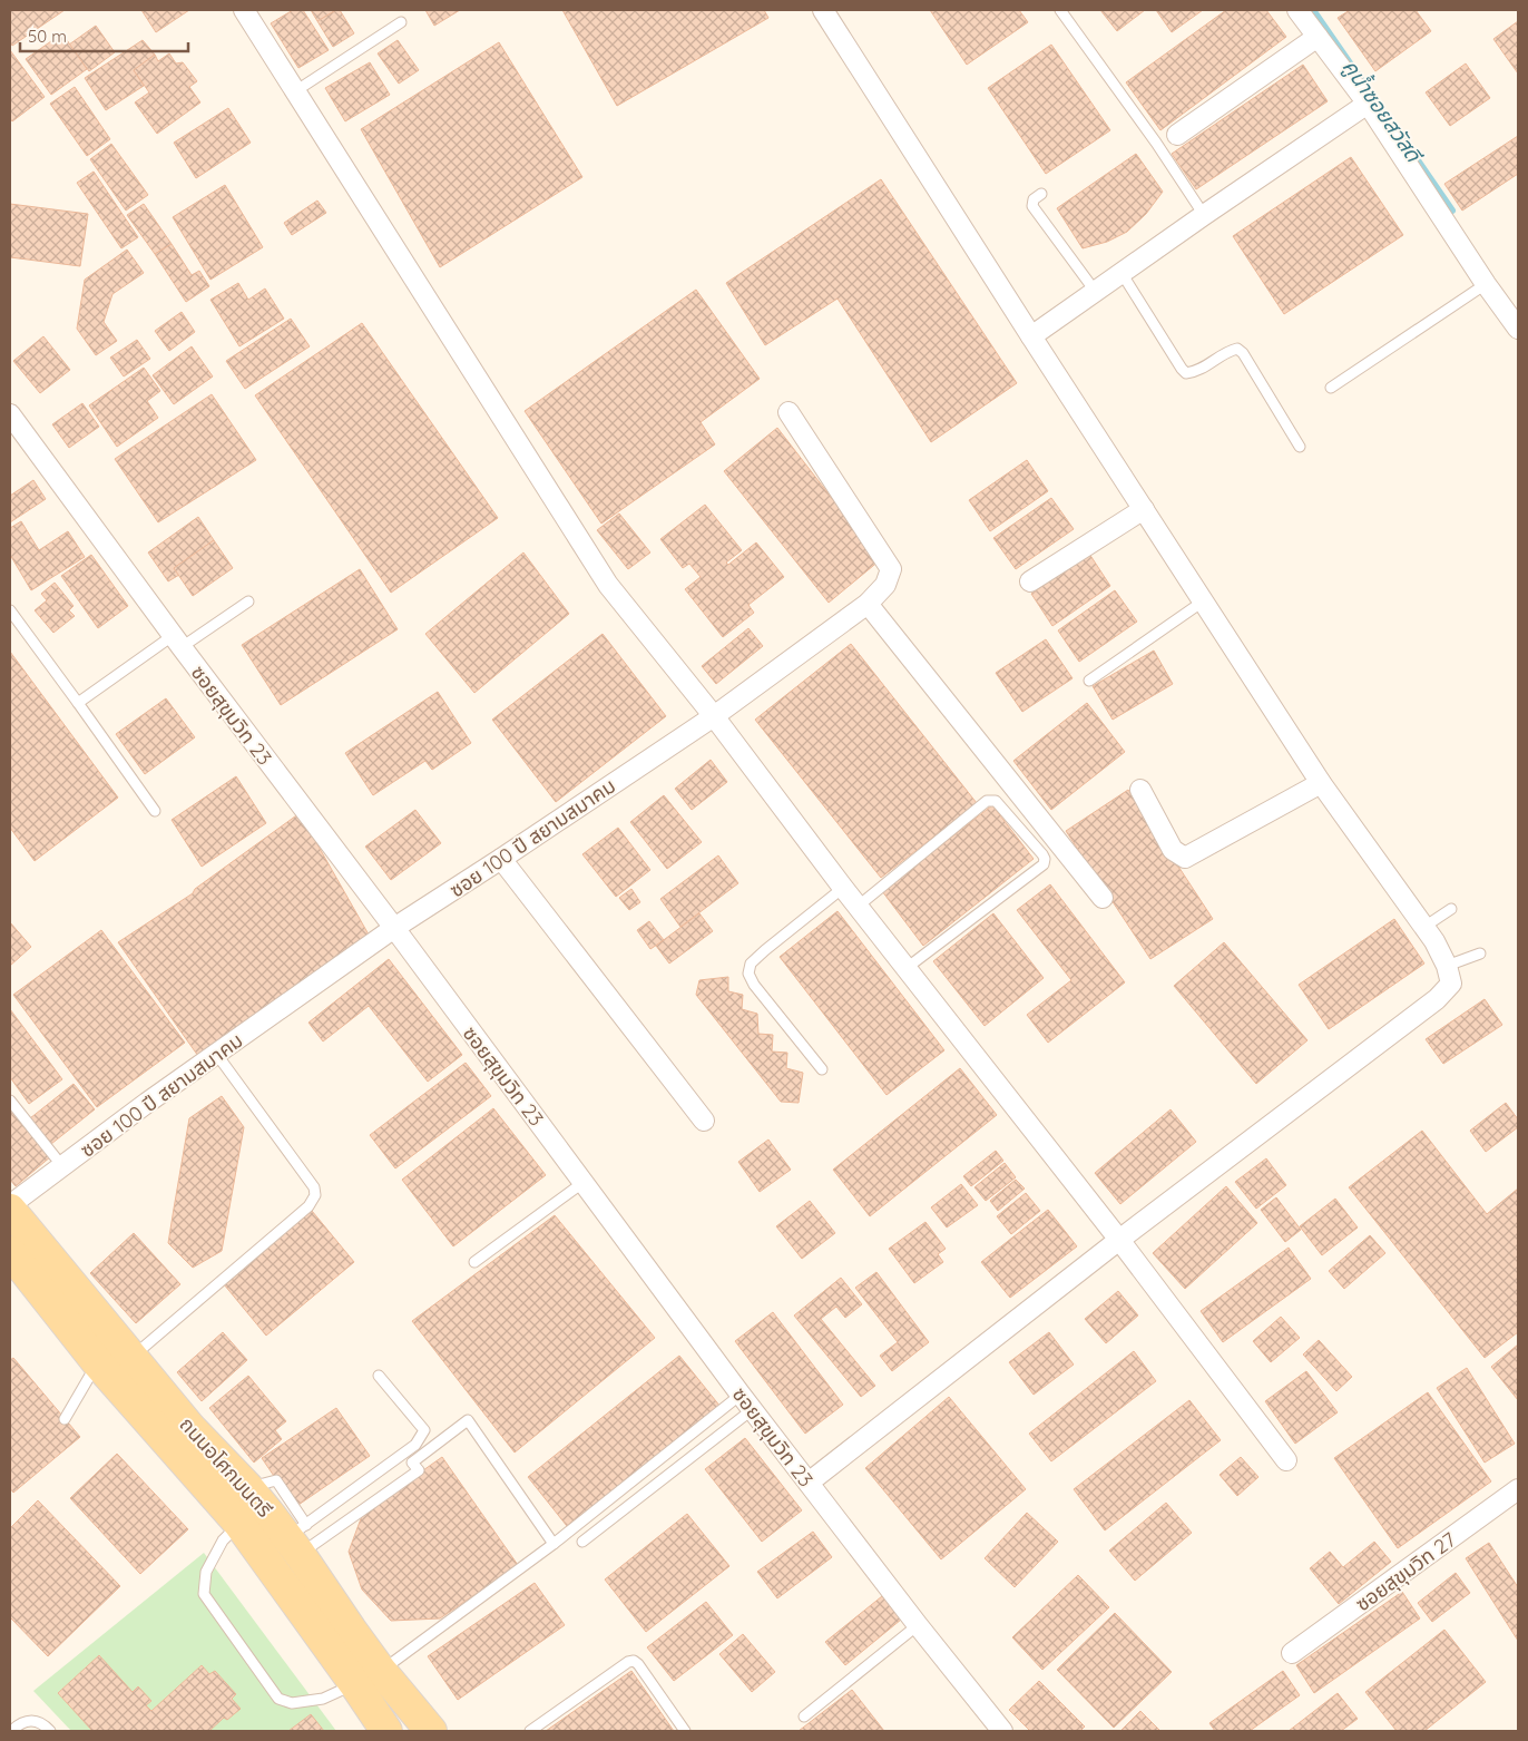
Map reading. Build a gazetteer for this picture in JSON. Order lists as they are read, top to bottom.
{
  "streets": {
    "main road": ["ถนนอโศกมนตรี"],
    "street": ["ซอยสุขุมวิท 23", "ซอย 100 ปี สยามสมาคม", "ซอยสุขุมวิท 27"]
  },
  "crossings": [
    ["ซอยสุขุมวิท 23", "ซอย 100 ปี สยามสมาคม"]
  ],
  "water": ["คูน้ำซอยสวัสดี"],
  "scale_bar": "50 m"
}
